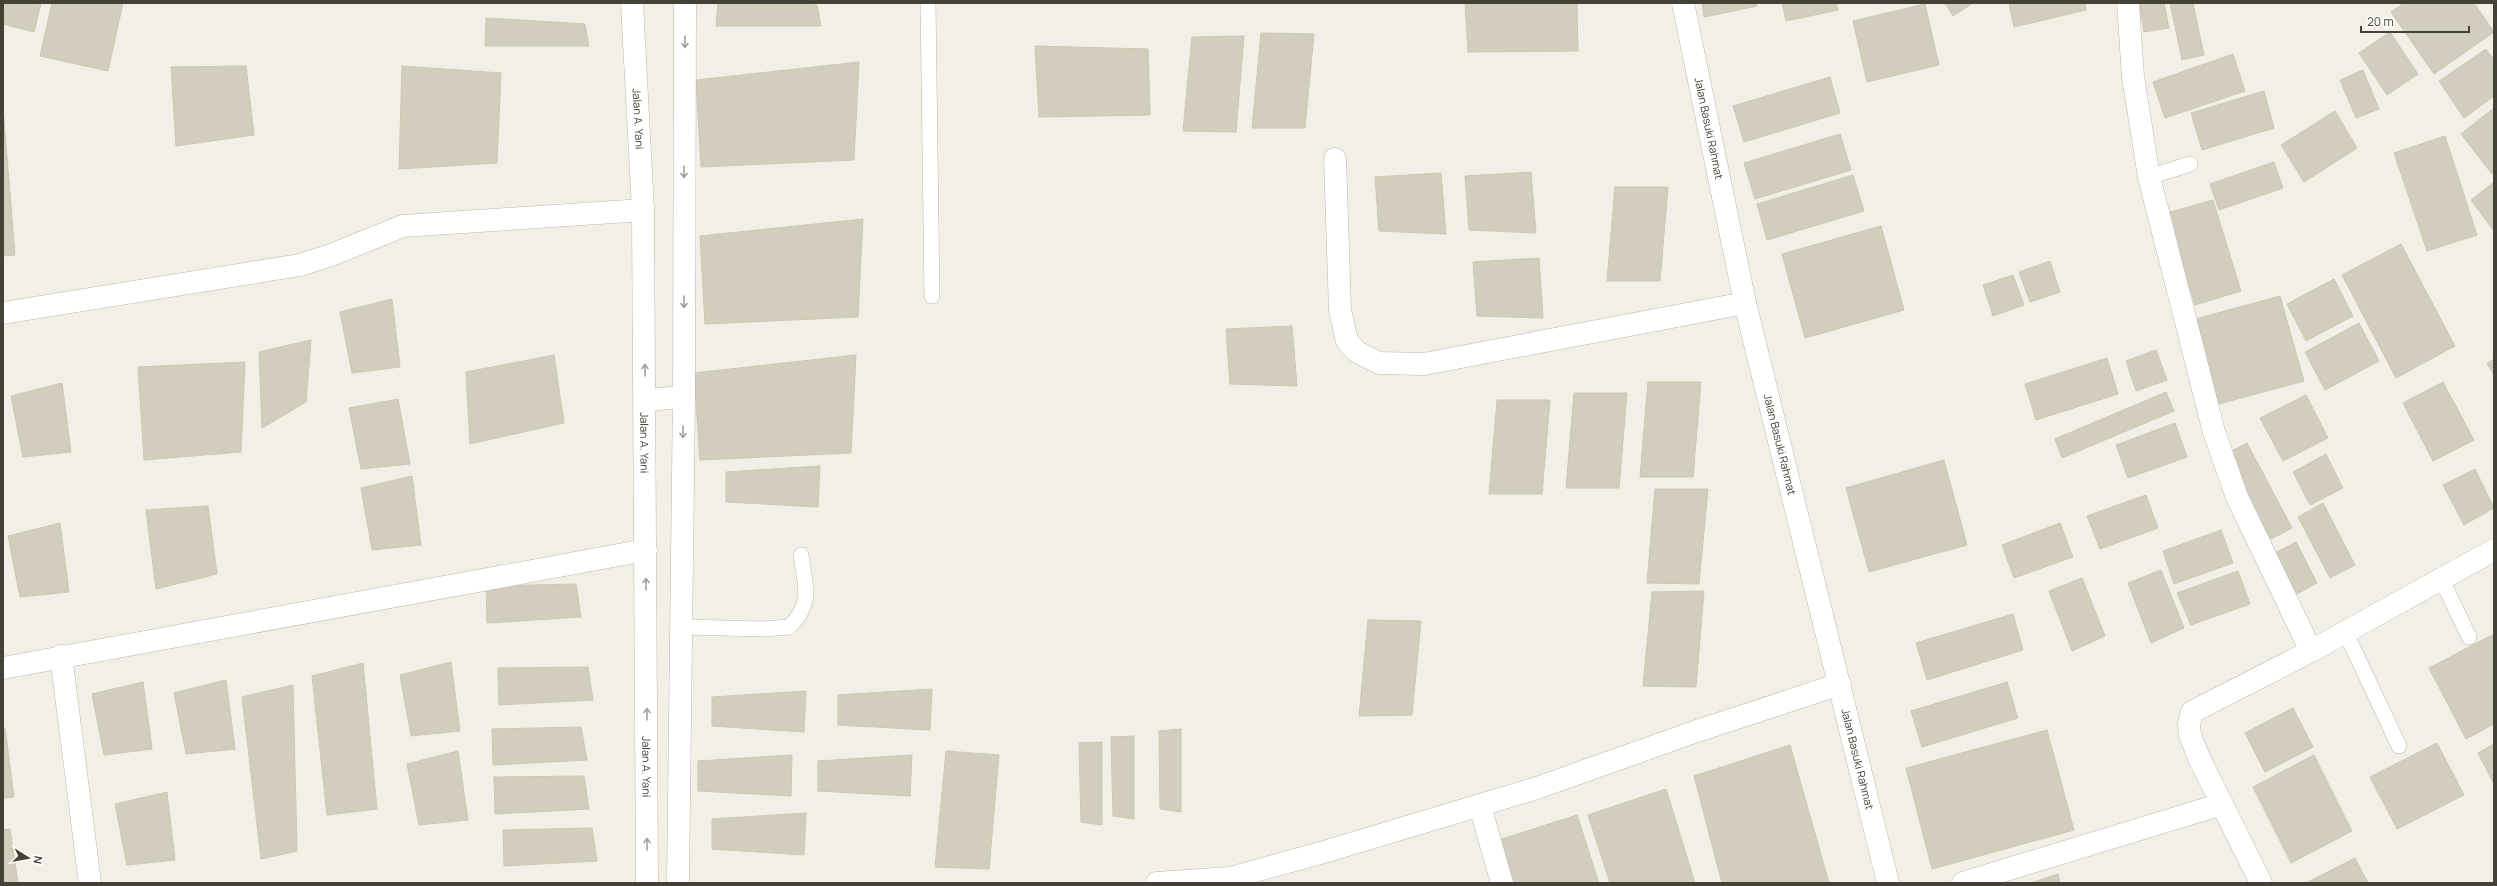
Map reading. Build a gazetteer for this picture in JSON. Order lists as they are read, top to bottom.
{
  "streets": {
    "street": ["Jalan A. Yani", "Jalan Basuki Rahmat"]
  },
  "scale_bar": "20 m",
  "north": "right"
}
